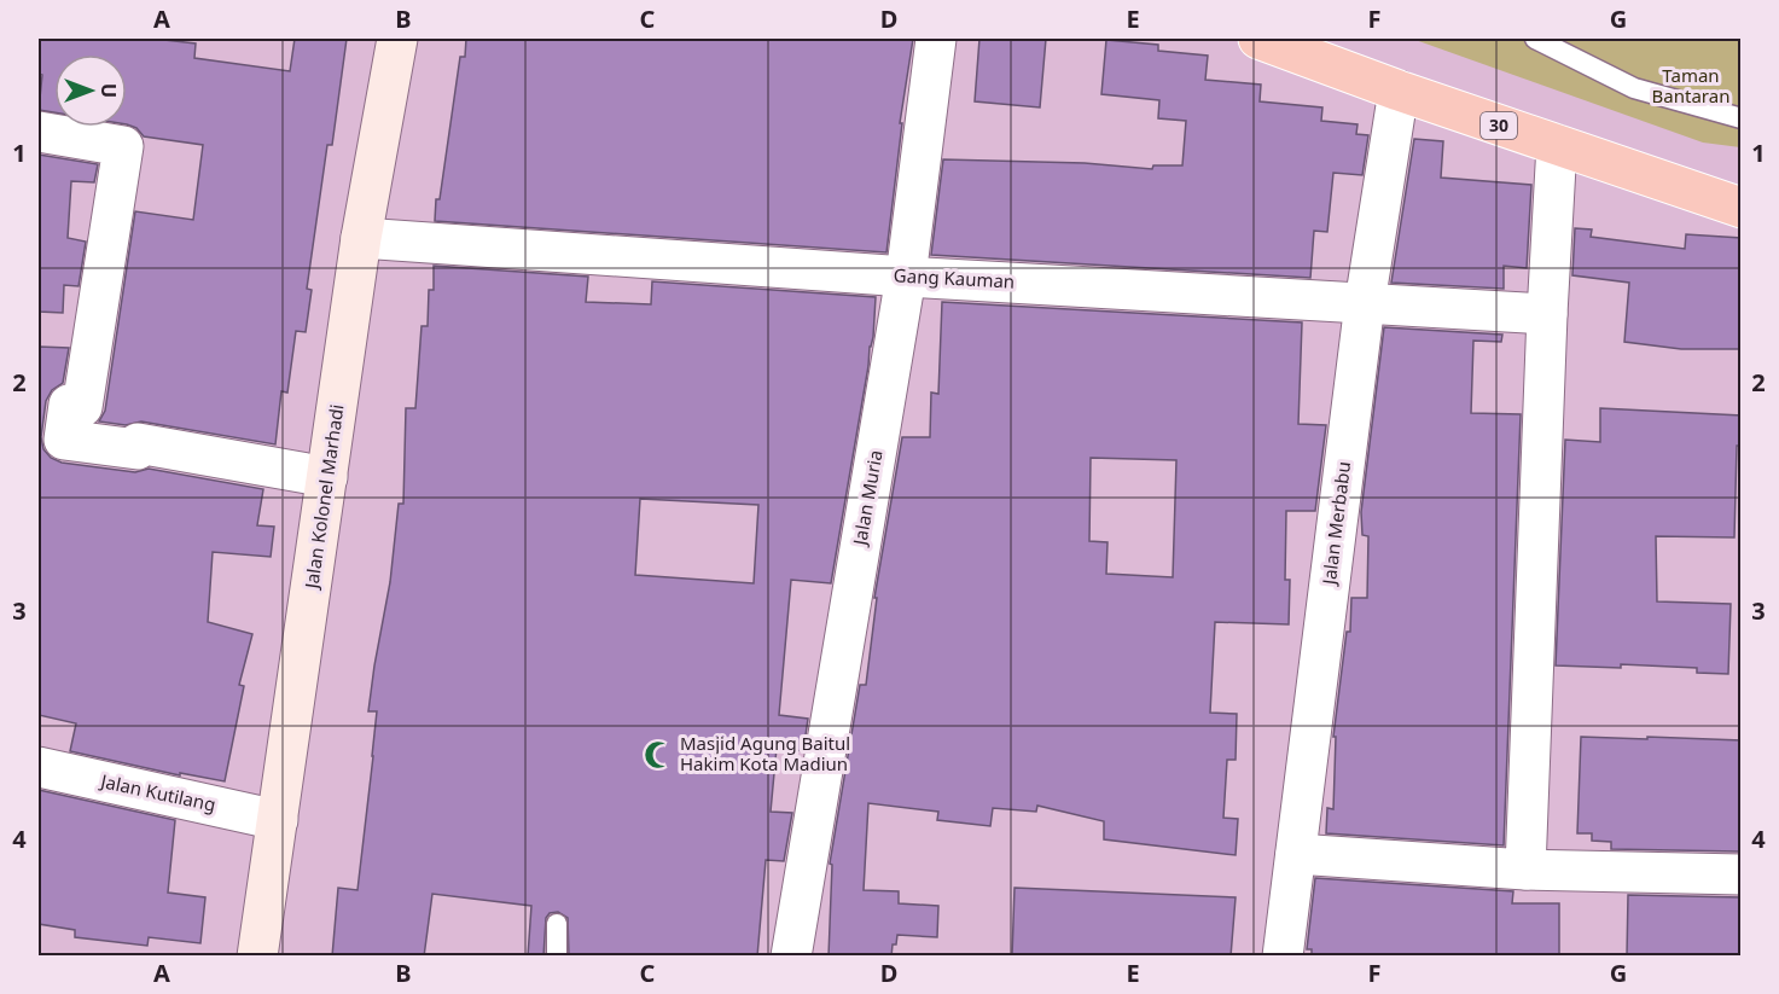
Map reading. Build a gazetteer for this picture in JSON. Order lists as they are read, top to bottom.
{
  "streets": {
    "highway": ["30"],
    "main road": ["Jalan Kolonel Marhadi"],
    "street": [
      "Gang Kauman",
      "Jalan Muria",
      "Jalan Merbabu",
      "Jalan Kutilang"
    ]
  },
  "crossings": [
    ["30", "Jalan Merbabu"],
    ["Gang Kauman", "Jalan Kolonel Marhadi"],
    ["Gang Kauman", "Jalan Muria"],
    ["Gang Kauman", "Jalan Merbabu"],
    ["Jalan Kolonel Marhadi", "Jalan Kutilang"]
  ],
  "parks": ["Taman Bantaran"],
  "places": {
    "mosque": ["Masjid Agung Baitul Hakim Kota Madiun"]
  },
  "north": "right",
  "grid": {
    "columns": [
      "A",
      "B",
      "C",
      "D",
      "E",
      "F",
      "G"
    ],
    "rows": [
      "1",
      "2",
      "3",
      "4"
    ]
  }
}
